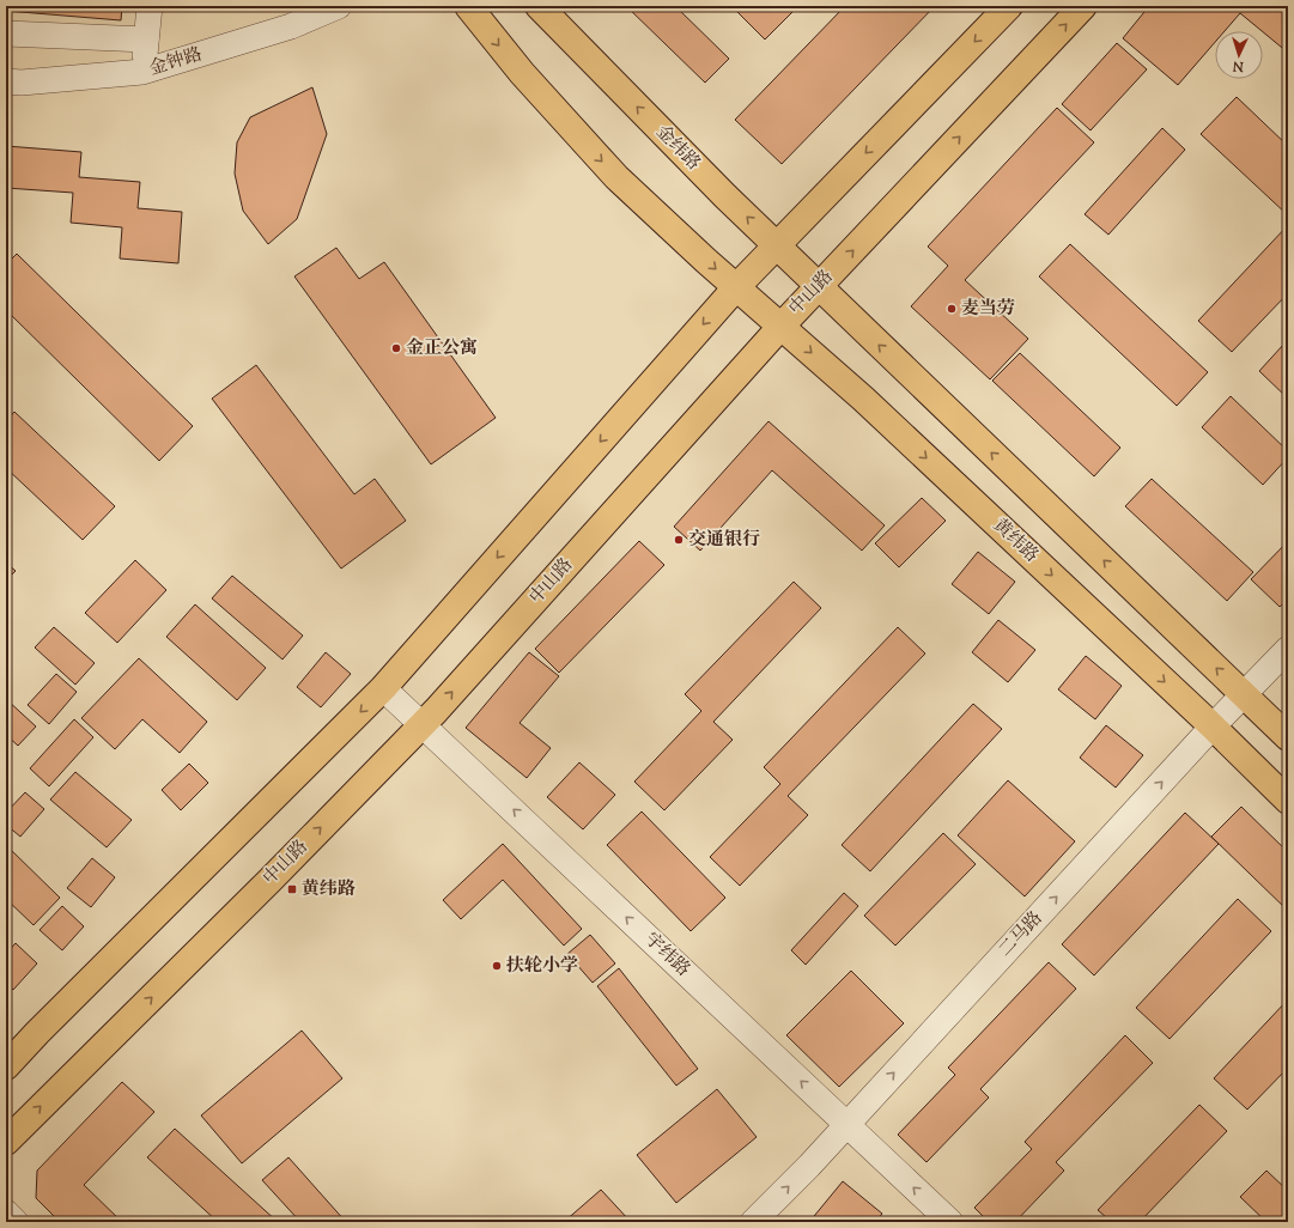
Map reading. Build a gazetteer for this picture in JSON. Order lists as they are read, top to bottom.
{
  "streets": {
    "main road": ["金纬路", "中山路", "黄纬路"],
    "street": ["金钟路", "二马路", "宇纬路"]
  },
  "crossings": [
    ["金纬路", "中山路"],
    ["中山路", "黄纬路"],
    ["中山路", "宇纬路"],
    ["黄纬路", "二马路"],
    ["二马路", "宇纬路"]
  ],
  "one_way": ["二马路", "宇纬路"],
  "places": {
    "other": [
      "麦当劳",
      "金正公寓",
      "交通银行",
      "扶轮小学"
    ],
    "transit": ["黄纬路"]
  },
  "north": "bottom"
}
